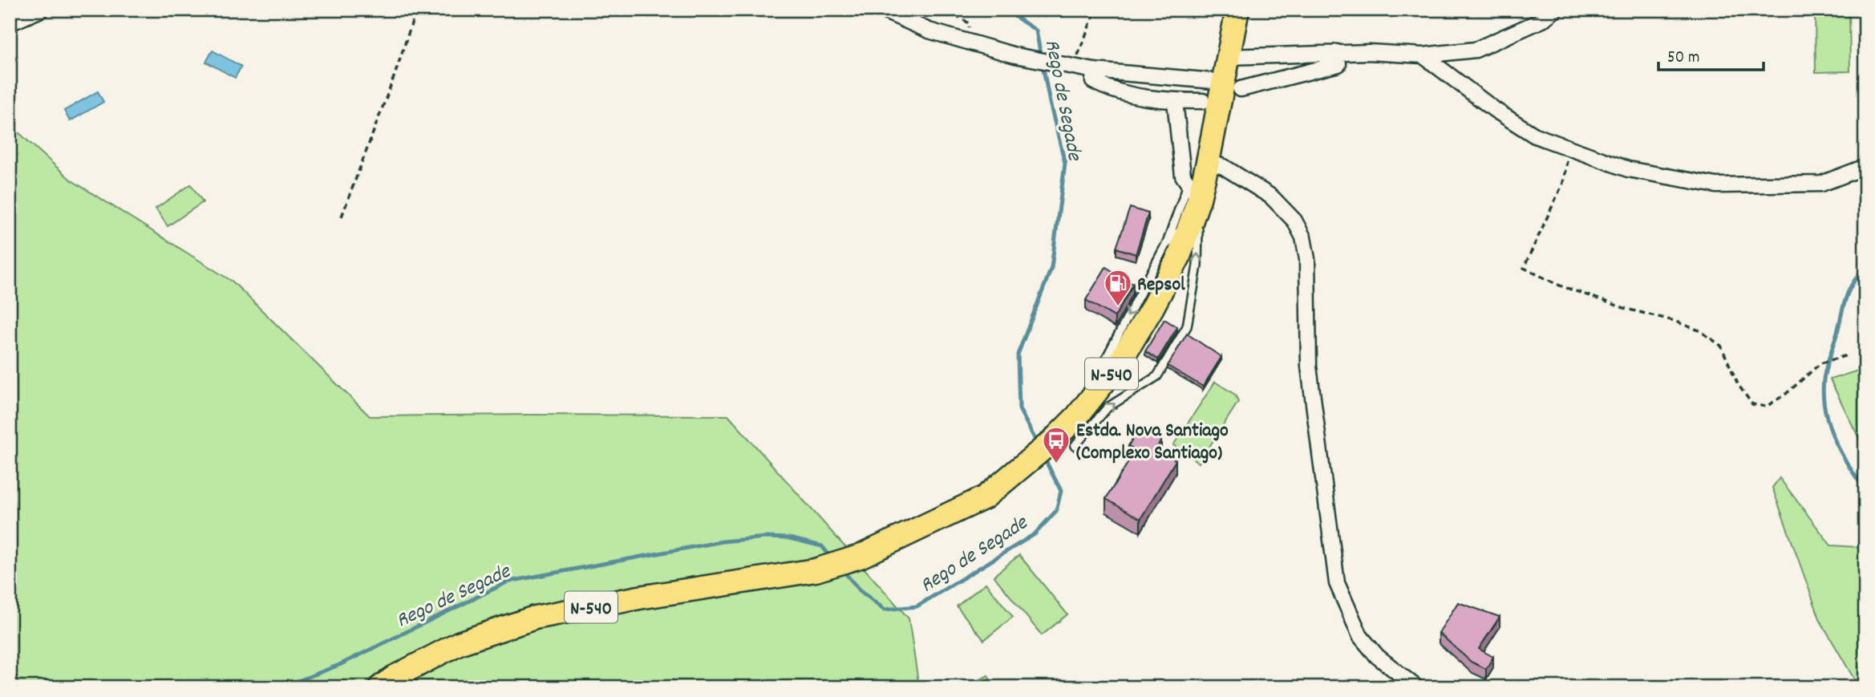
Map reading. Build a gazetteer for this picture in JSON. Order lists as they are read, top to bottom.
{
  "streets": {
    "highway": ["N-540"]
  },
  "water": ["Rego de Segade"],
  "places": {
    "fuel station": ["Repsol"],
    "bus stop": ["Estda. Nova Santiago (Complexo Santiago)"]
  },
  "scale_bar": "50 m"
}
